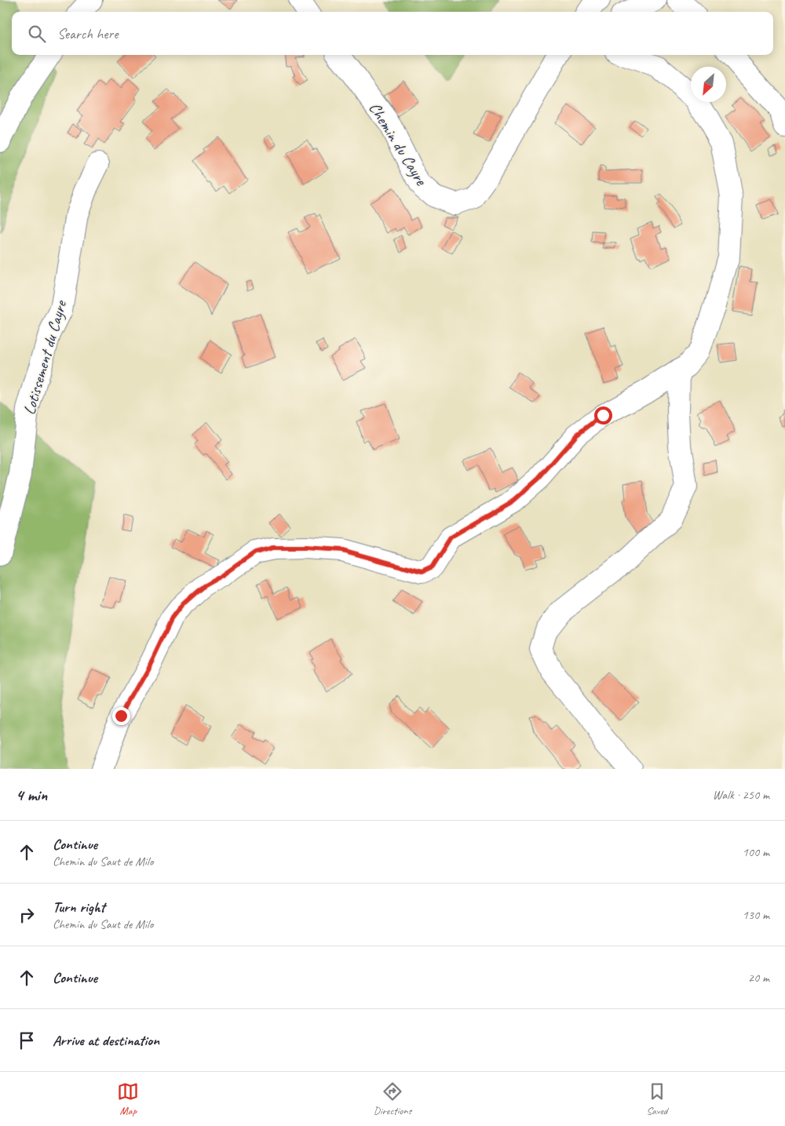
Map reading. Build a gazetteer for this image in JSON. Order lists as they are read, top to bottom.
{
  "streets": {
    "street": ["Chemin du Cayre", "Lotissement du Cayre"]
  },
  "north": "bottom left",
  "page": {
    "search": "Search here",
    "heading": ["4 min", "Walk · 250 m"],
    "list": [
      ["Continue", "Chemin du Saut de Milo", "100 m"],
      ["Turn right", "Chemin du Saut de Milo", "130 m"],
      ["Continue", "20 m"],
      "Arrive at destination"
    ],
    "nav": ["Map", "Directions", "Saved"]
  }
}
